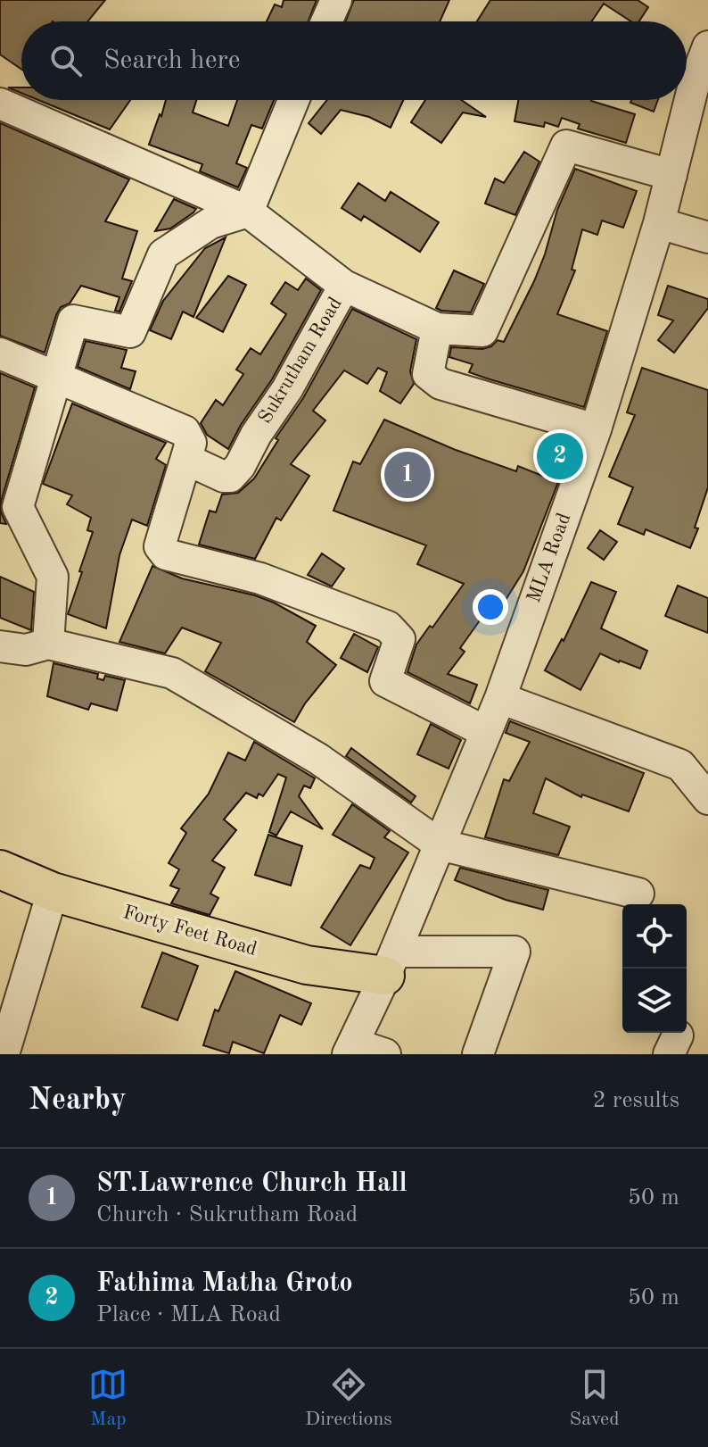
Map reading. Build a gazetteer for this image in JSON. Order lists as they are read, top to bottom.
{
  "streets": {
    "main road": ["Forty Feet Road"],
    "street": ["Sukrutham Road", "MLA Road"]
  },
  "crossings": [
    ["MLA Road", "Forty Feet Road"]
  ],
  "page": {
    "search": "Search here",
    "pins": ["2", "1"],
    "heading": ["Nearby", "2 results"],
    "list": [
      {
        "mark": "1",
        "name": "ST.Lawrence Church Hall",
        "note": "Church · Sukrutham Road",
        "value": "50 m"
      },
      {
        "mark": "2",
        "name": "Fathima Matha Groto",
        "note": "Place · MLA Road",
        "value": "50 m"
      }
    ],
    "nav": ["Map", "Directions", "Saved"]
  }
}
